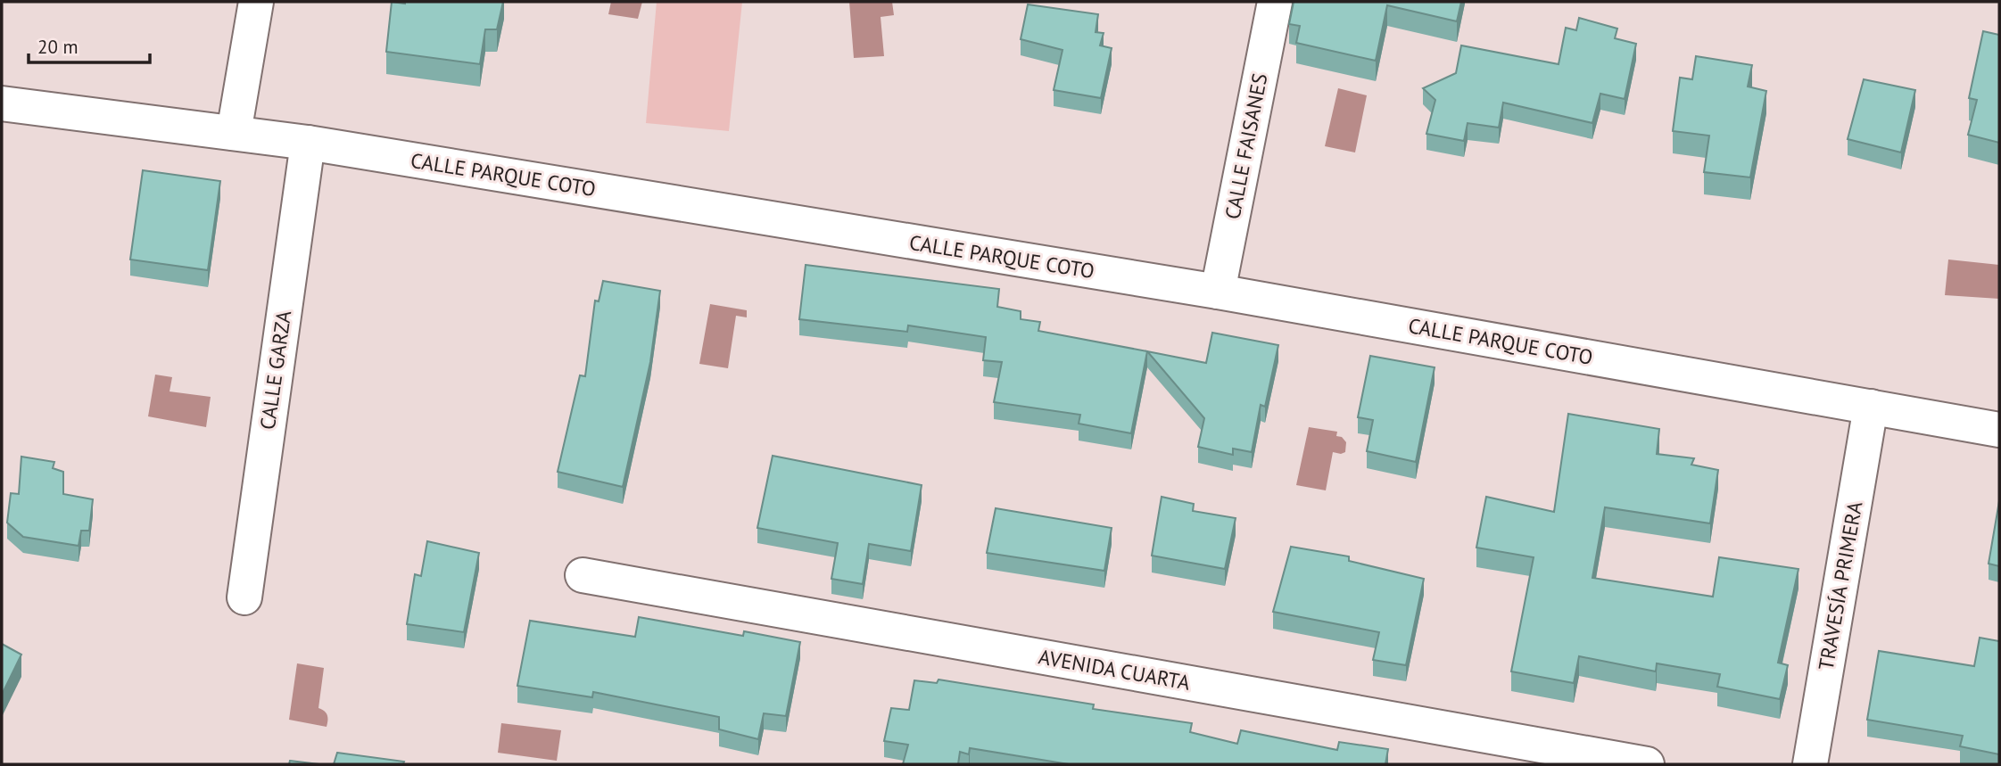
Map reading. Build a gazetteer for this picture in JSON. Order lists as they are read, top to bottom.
{
  "streets": {
    "street": [
      "CALLE FAISANES",
      "CALLE PARQUE COTO",
      "CALLE GARZA",
      "TRAVESÍA PRIMERA",
      "AVENIDA CUARTA"
    ]
  },
  "crossings": [
    ["CALLE FAISANES", "CALLE PARQUE COTO"],
    ["CALLE PARQUE COTO", "CALLE GARZA"],
    ["CALLE PARQUE COTO", "TRAVESÍA PRIMERA"]
  ],
  "scale_bar": "20 m"
}
